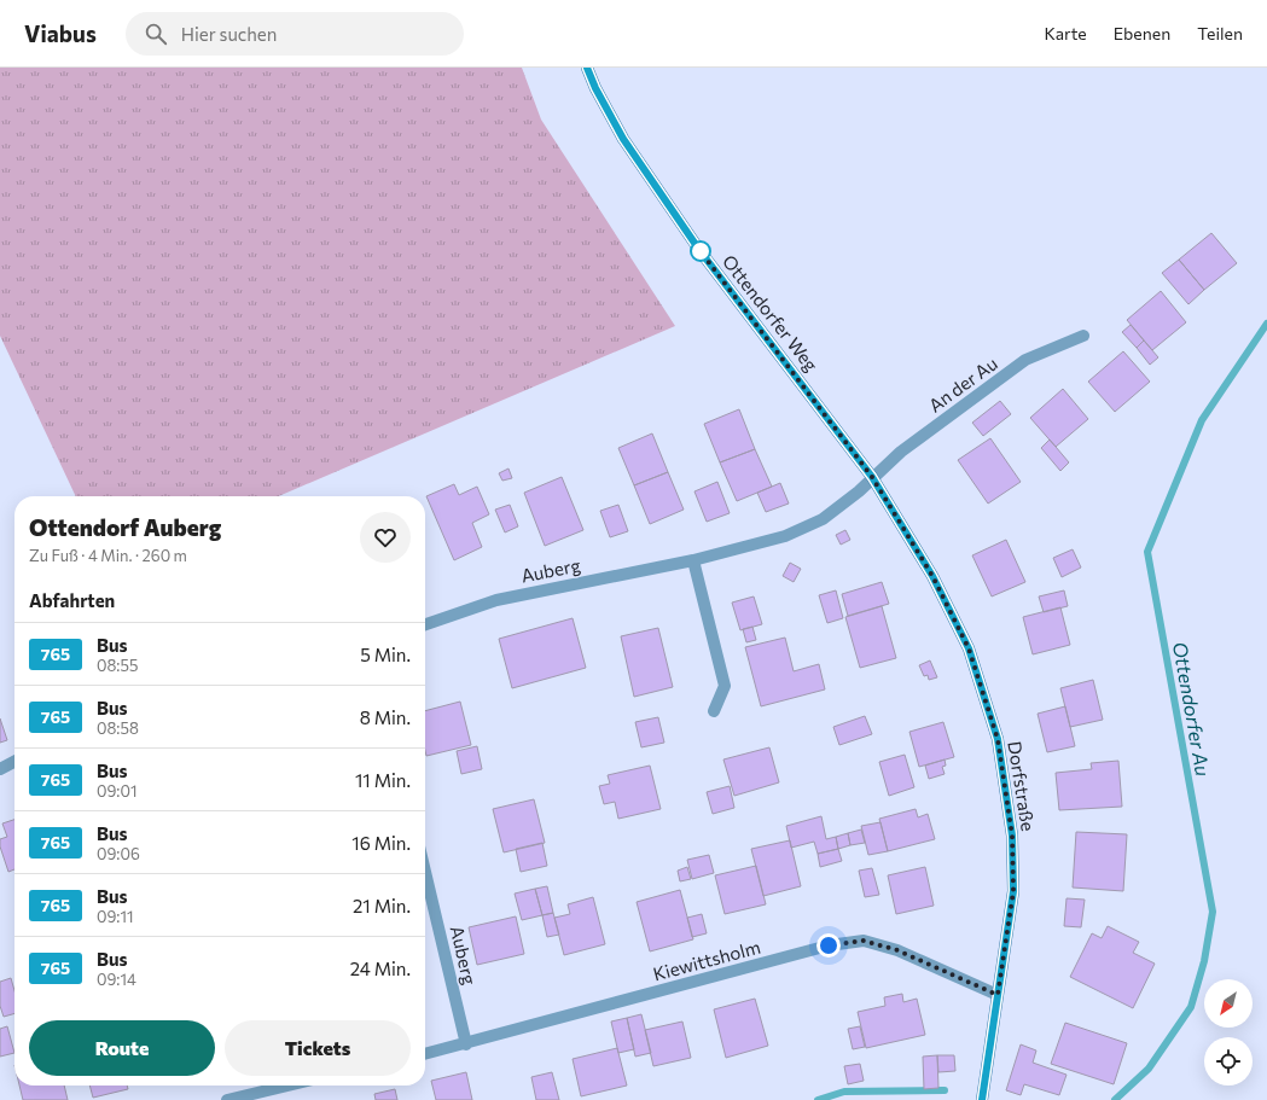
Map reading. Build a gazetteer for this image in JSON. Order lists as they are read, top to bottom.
{
  "streets": {
    "main road": ["Ottendorfer Weg", "Dorfstraße"],
    "street": ["An der Au", "Auberg", "Kiewittsholm"]
  },
  "crossings": [
    ["Ottendorfer Weg", "An der Au"],
    ["Ottendorfer Weg", "Auberg"],
    ["Ottendorfer Weg", "Dorfstraße"],
    ["An der Au", "Auberg"],
    ["An der Au", "Dorfstraße"],
    ["Auberg", "Dorfstraße"],
    ["Auberg", "Kiewittsholm"],
    ["Dorfstraße", "Kiewittsholm"]
  ],
  "water": ["Ottendorfer Au"],
  "lines": ["bus line 765"],
  "north": "bottom left",
  "page": {
    "header": "Viabus",
    "search": "Hier suchen",
    "nav": ["Karte", "Ebenen", "Teilen"],
    "heading": [
      ["Ottendorf Auberg", "Zu Fuß · 4 Min. · 260 m"],
      "Abfahrten"
    ],
    "list": [
      {
        "mark": "765",
        "name": "Bus",
        "note": "08:55",
        "value": "5 Min."
      },
      {
        "mark": "765",
        "name": "Bus",
        "note": "08:58",
        "value": "8 Min."
      },
      {
        "mark": "765",
        "name": "Bus",
        "note": "09:01",
        "value": "11 Min."
      },
      {
        "mark": "765",
        "name": "Bus",
        "note": "09:06",
        "value": "16 Min."
      },
      {
        "mark": "765",
        "name": "Bus",
        "note": "09:11",
        "value": "21 Min."
      },
      {
        "mark": "765",
        "name": "Bus",
        "note": "09:14",
        "value": "24 Min."
      }
    ],
    "buttons": ["Route", "Tickets"]
  }
}
